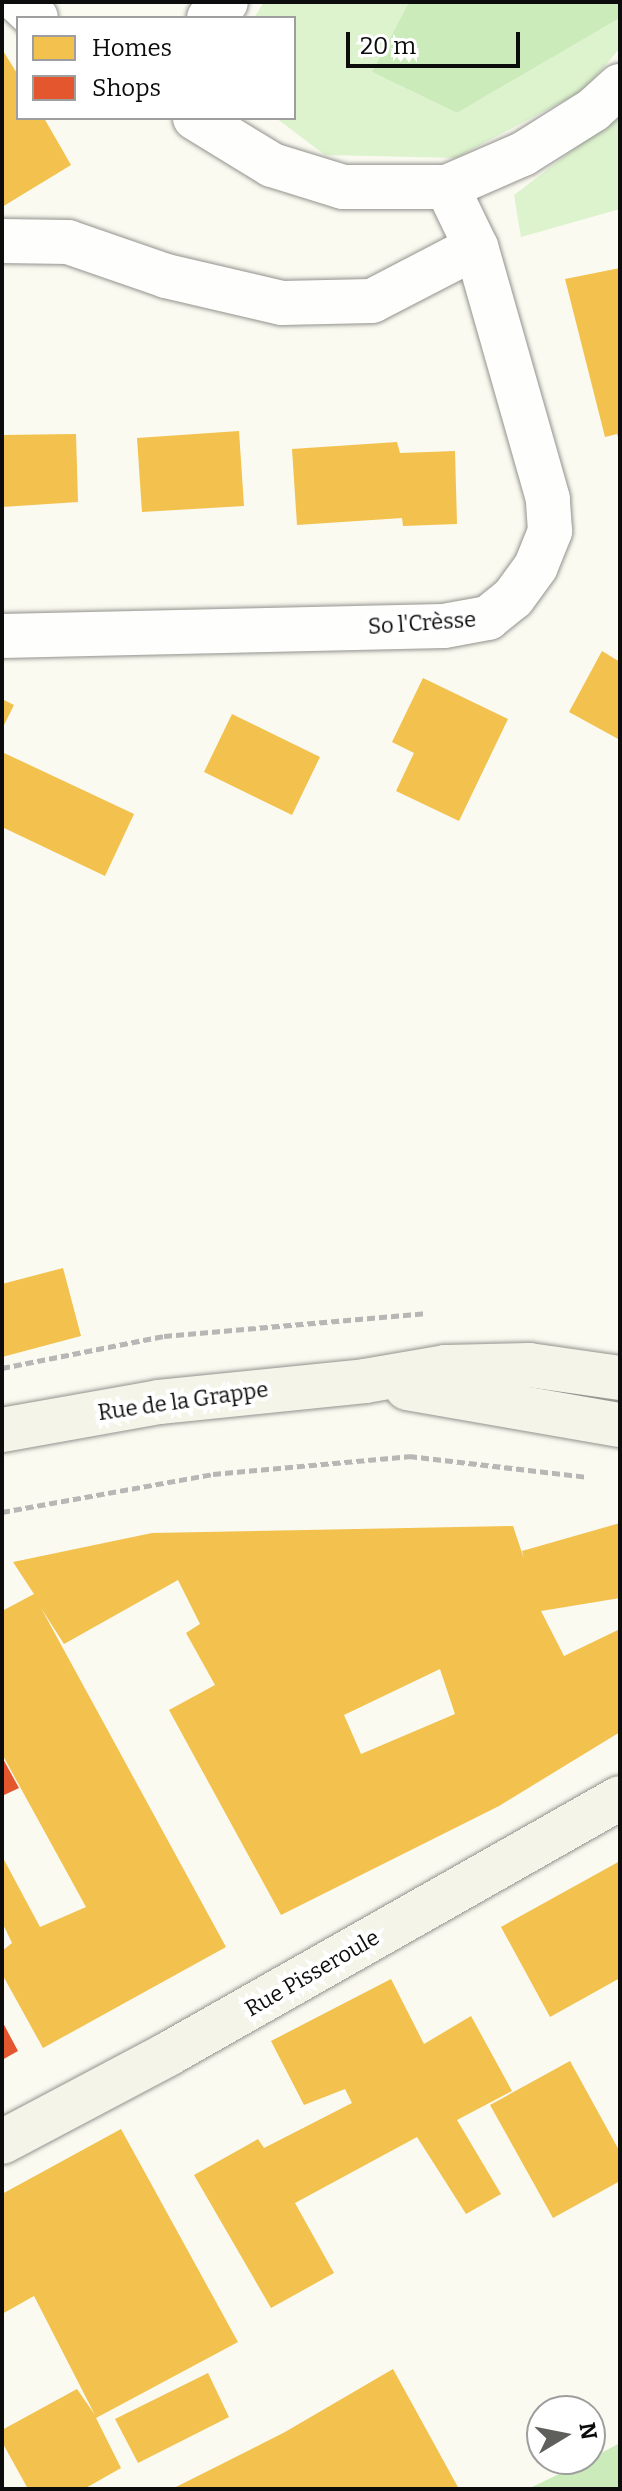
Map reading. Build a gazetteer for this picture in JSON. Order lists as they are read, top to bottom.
{
  "streets": {
    "main road": ["Rue de la Grappe", "Rue Pisseroule"],
    "street": ["So l'Crèsse"]
  },
  "legend": ["Homes", "Shops"],
  "scale_bar": "20 m",
  "north": "right"
}
